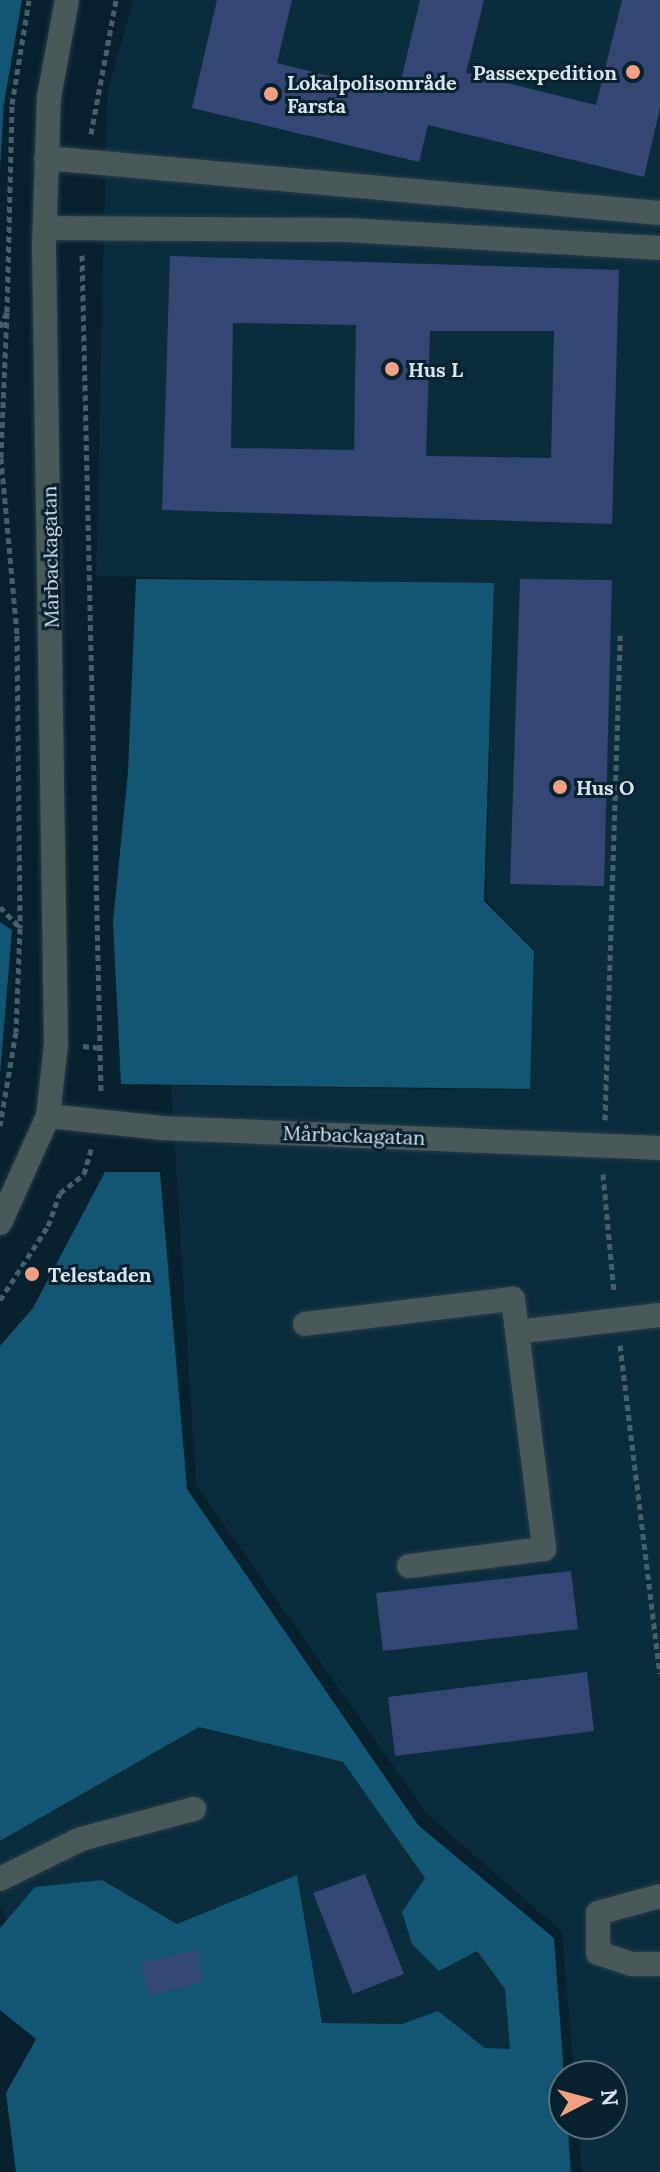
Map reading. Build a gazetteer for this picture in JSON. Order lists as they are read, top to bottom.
{
  "streets": {
    "street": ["Mårbackagatan"]
  },
  "places": [
    "Passexpedition",
    "Lokalpolisområde Farsta",
    "Hus L",
    "Hus O",
    "Telestaden"
  ],
  "north": "right"
}
